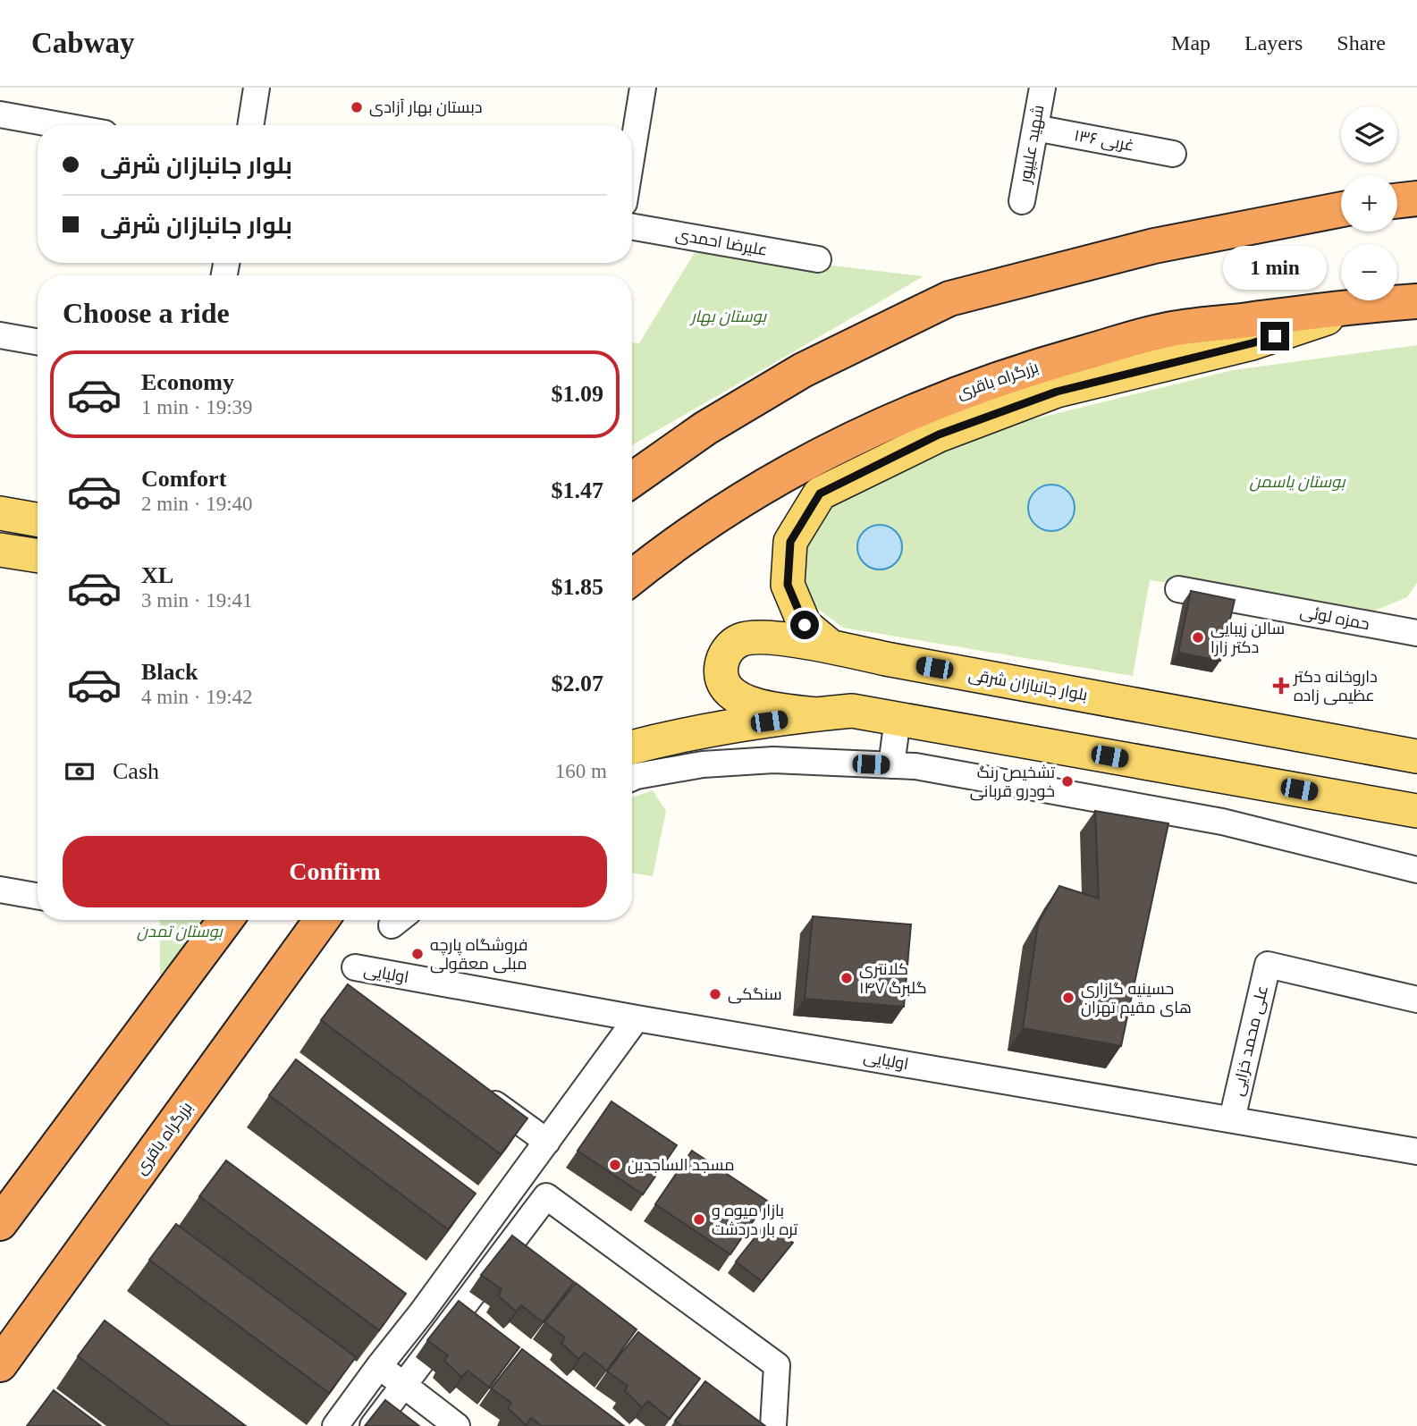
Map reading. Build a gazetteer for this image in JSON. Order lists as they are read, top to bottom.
{
  "streets": {
    "highway": ["بزرگراه باقری"],
    "main road": ["بلوار جانبازان شرقی"],
    "street": [
      "۱۳۶ غربی",
      "شهید علیپور",
      "علیرضا احمدی",
      "حمزه لوئی",
      "اولیایی",
      "علی محمد خزایی"
    ]
  },
  "crossings": [
    ["۱۳۶ غربی", "شهید علیپور"],
    ["بزرگراه باقری", "بلوار جانبازان شرقی"],
    ["اولیایی", "علی محمد خزایی"]
  ],
  "parks": ["بوستان بهار", "بوستان یاسمن", "بوستان تمدن"],
  "places": {
    "other": [
      "دبستان بهار آزادی",
      "سالن زیبایی دکتر زارا",
      "تشخیص رنگ خودرو قربانی",
      "فروشگاه پارچه مبلی معقولی",
      "کلانتری ۱۴۷ گلبرگ",
      "سنگکی",
      "حسینیه گازاری های مقیم تهران",
      "مسجد الساجدین",
      "بازار میوه و تره بار دردشت"
    ],
    "health": ["داروخانه دکتر عظیمی زاده"]
  },
  "page": {
    "header": "Cabway",
    "nav": ["Map", "Layers", "Share"],
    "map_buttons": ["+", "−"],
    "banner": ["بلوار جانبازان شرقی", "بلوار جانبازان شرقی"],
    "bubble": "1 min",
    "heading": "Choose a ride",
    "list": [
      {
        "name": "Economy",
        "note": "1 min · 19:39",
        "value": "$1.09"
      },
      {
        "name": "Comfort",
        "note": "2 min · 19:40",
        "value": "$1.47"
      },
      {
        "name": "XL",
        "note": "3 min · 19:41",
        "value": "$1.85"
      },
      {
        "name": "Black",
        "note": "4 min · 19:42",
        "value": "$2.07"
      }
    ],
    "pay": ["Cash", "160 m"],
    "buttons": "Confirm"
  }
}
